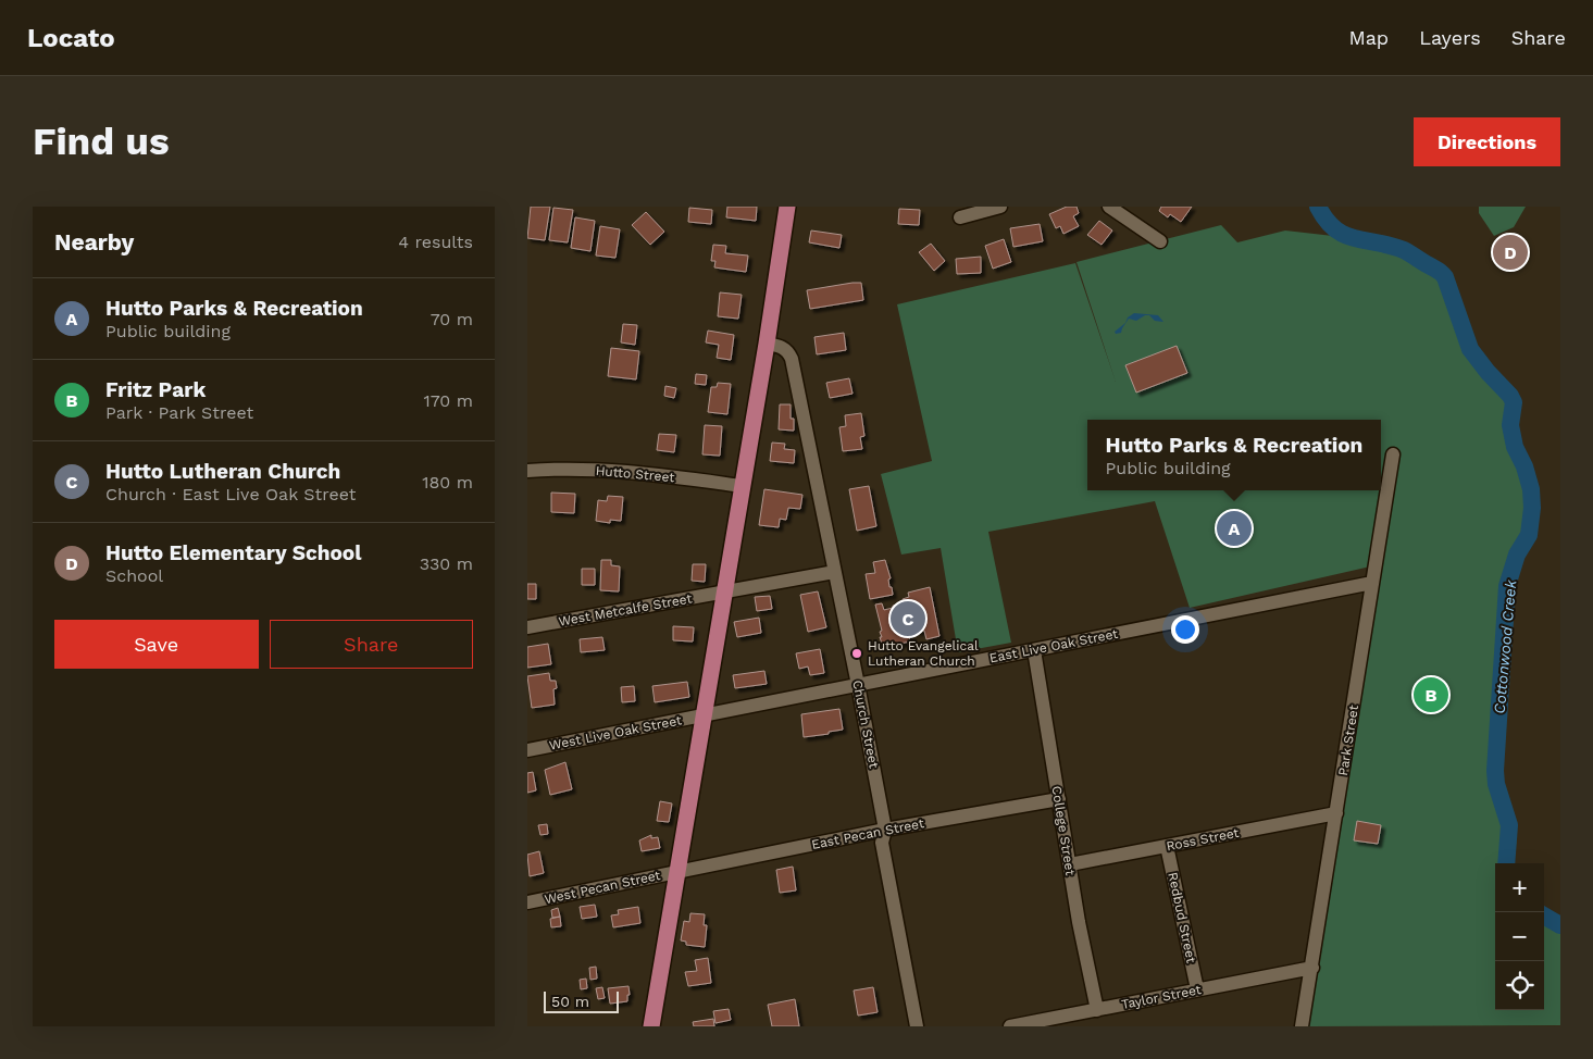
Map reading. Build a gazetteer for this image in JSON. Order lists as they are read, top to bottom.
{
  "streets": {
    "street": [
      "Hutto Street",
      "West Metcalfe Street",
      "East Live Oak Street",
      "Church Street",
      "West Live Oak Street",
      "Park Street",
      "College Street",
      "East Pecan Street",
      "Ross Street",
      "West Pecan Street",
      "Redbud Street",
      "Taylor Street"
    ]
  },
  "crossings": [
    ["West Metcalfe Street", "Church Street"],
    ["East Live Oak Street", "Church Street"],
    ["East Live Oak Street", "West Live Oak Street"],
    ["East Live Oak Street", "Park Street"],
    ["East Live Oak Street", "College Street"],
    ["Church Street", "East Pecan Street"],
    ["Park Street", "Ross Street"],
    ["Park Street", "Taylor Street"],
    ["College Street", "East Pecan Street"],
    ["College Street", "Ross Street"],
    ["College Street", "Taylor Street"],
    ["East Pecan Street", "West Pecan Street"],
    ["Ross Street", "Redbud Street"],
    ["Redbud Street", "Taylor Street"]
  ],
  "water": ["Cottonwood Creek"],
  "places": ["Hutto Evangelical Lutheran Church"],
  "scale_bar": "50 m",
  "page": {
    "header": "Locato",
    "nav": ["Map", "Layers", "Share"],
    "buttons": [
      "Directions",
      ["Save", "Share"]
    ],
    "title": "Find us",
    "heading": ["Nearby", "4 results"],
    "pins": [
      "D",
      "A",
      "C",
      "B"
    ],
    "list": [
      {
        "mark": "A",
        "name": "Hutto Parks & Recreation",
        "note": "Public building",
        "value": "70 m"
      },
      {
        "mark": "B",
        "name": "Fritz Park",
        "note": "Park · Park Street",
        "value": "170 m"
      },
      {
        "mark": "C",
        "name": "Hutto Lutheran Church",
        "note": "Church · East Live Oak Street",
        "value": "180 m"
      },
      {
        "mark": "D",
        "name": "Hutto Elementary School",
        "note": "School",
        "value": "330 m"
      }
    ],
    "popup": ["Hutto Parks & Recreation", "Public building"],
    "map_buttons": ["+", "−"],
    "scale": "50 m"
  }
}
